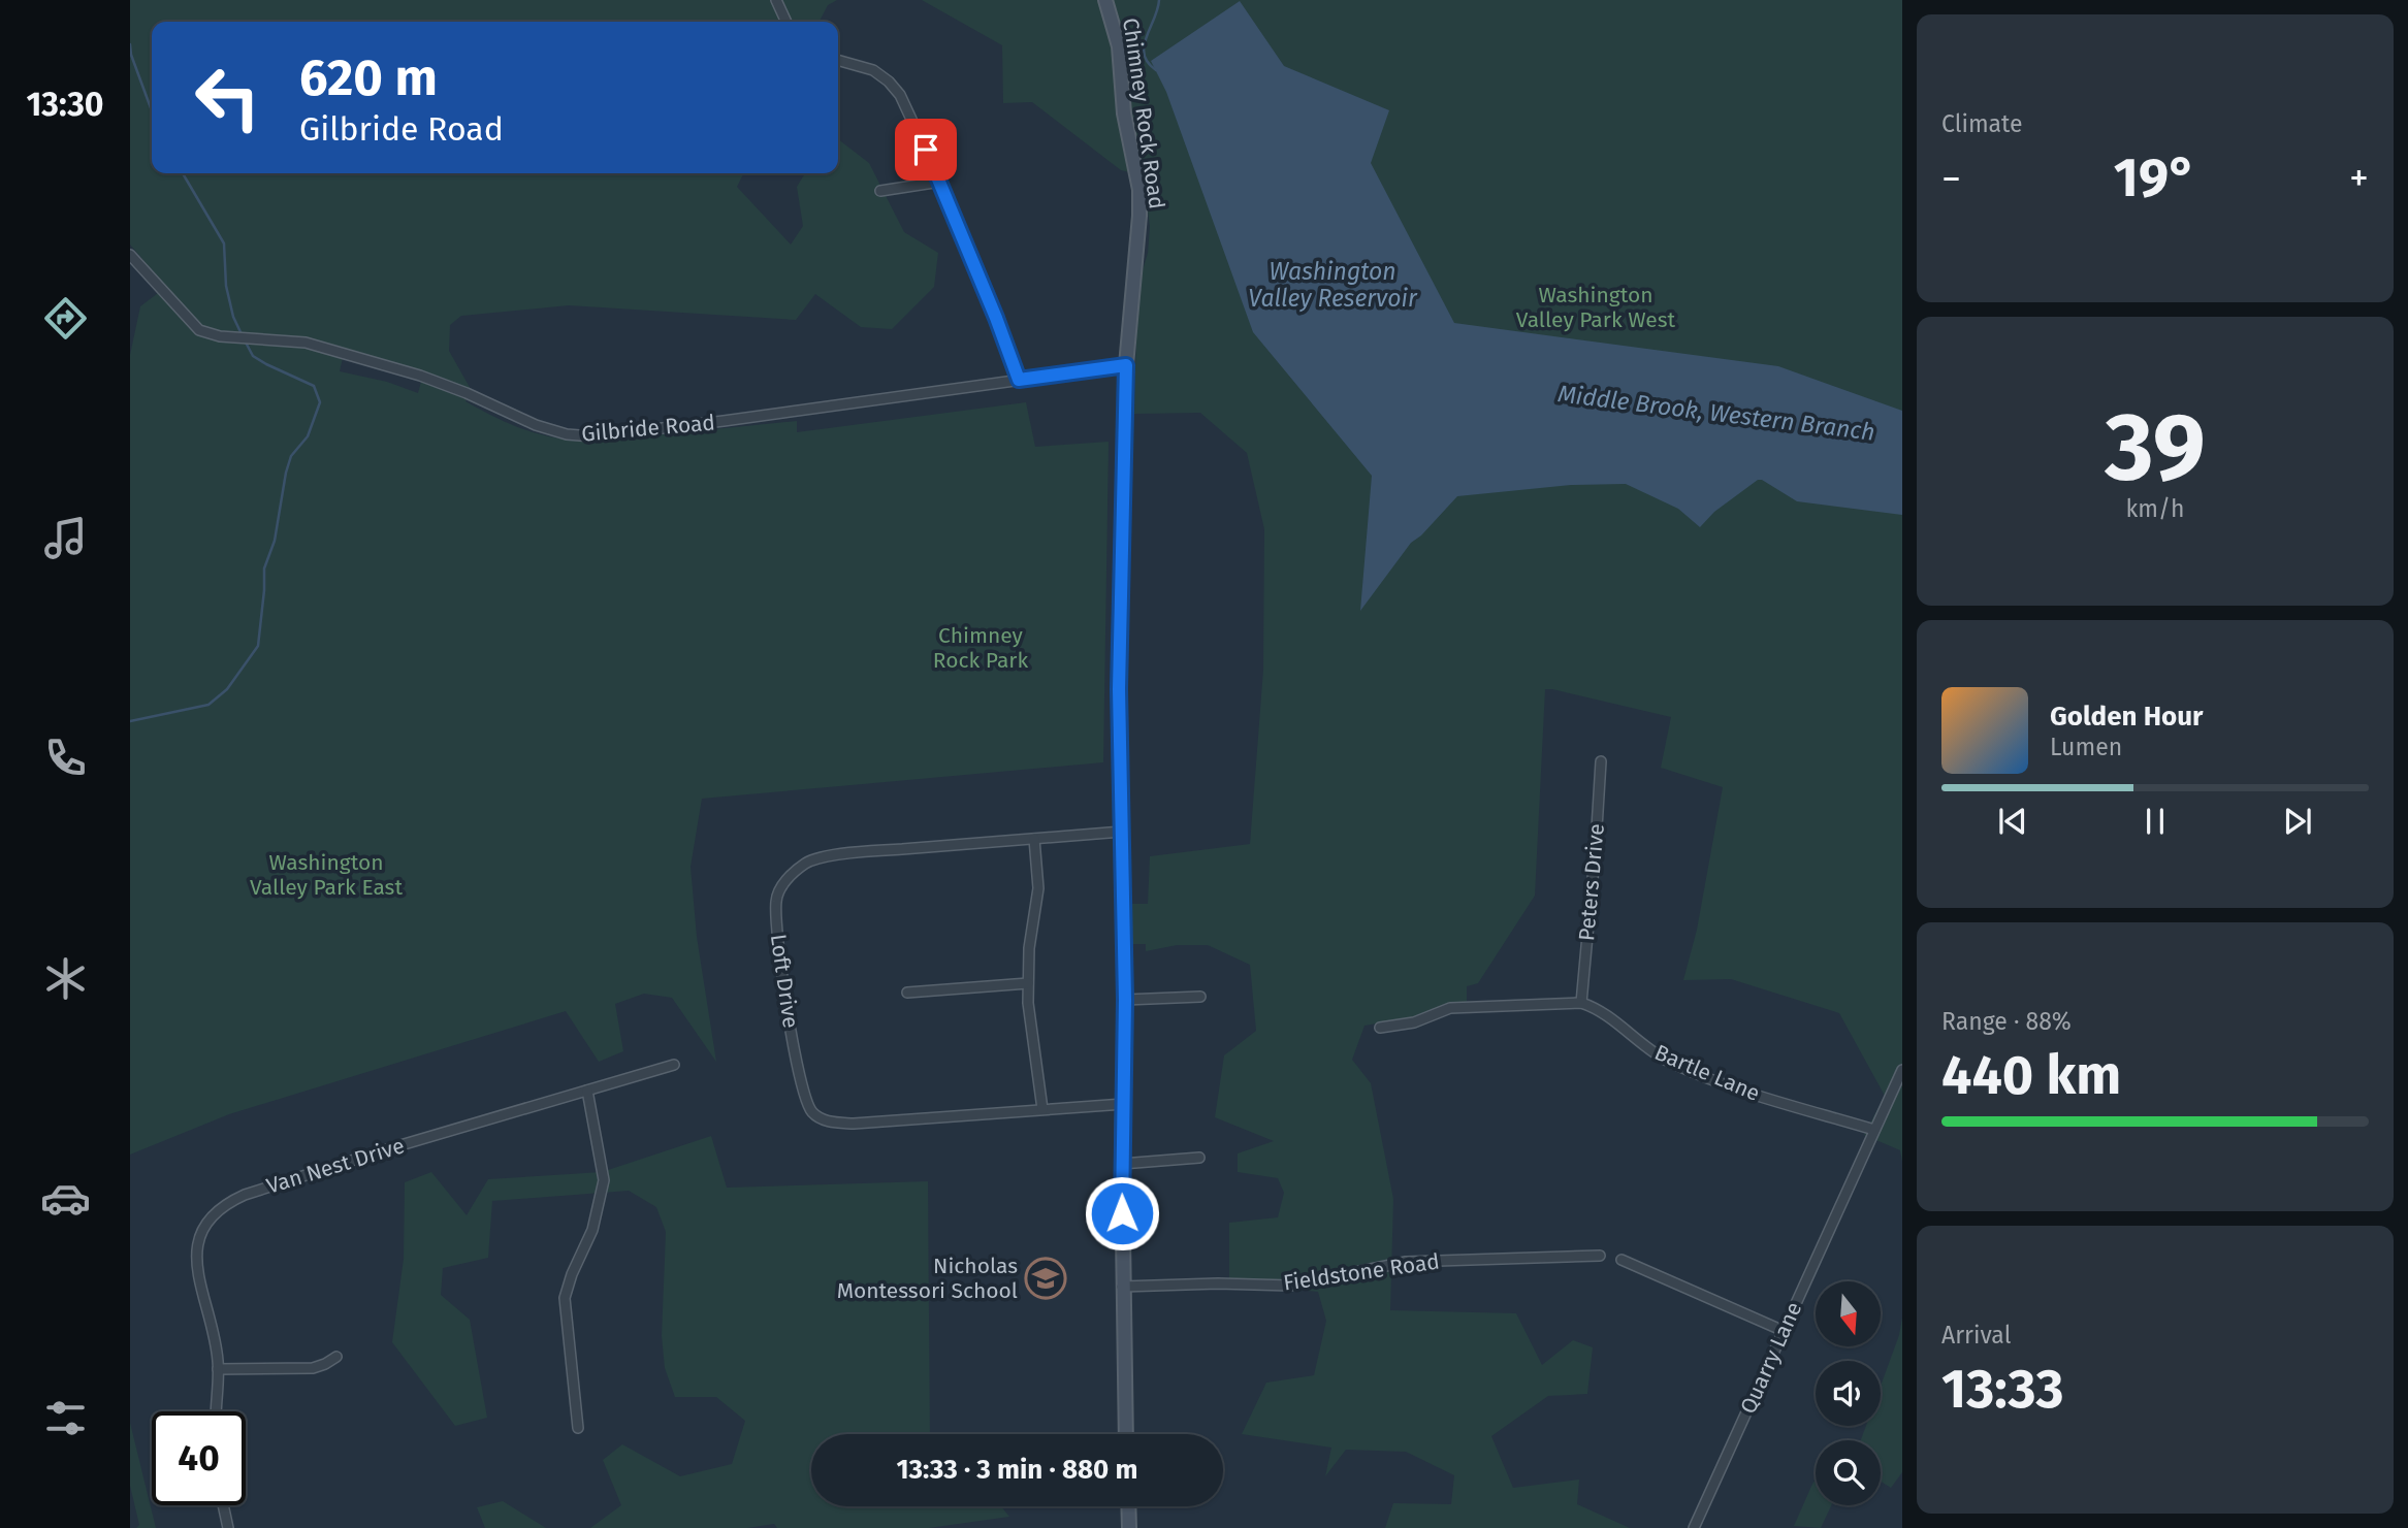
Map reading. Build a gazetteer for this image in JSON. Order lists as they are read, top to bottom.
{
  "streets": {
    "street": [
      "Chimney Rock Road",
      "Gilbride Road",
      "Peters Drive",
      "Loft Drive",
      "Bartle Lane",
      "Van Nest Drive",
      "Fieldstone Road",
      "Quarry Lane"
    ]
  },
  "crossings": [
    ["Chimney Rock Road", "Gilbride Road"],
    ["Chimney Rock Road", "Loft Drive"],
    ["Chimney Rock Road", "Fieldstone Road"],
    ["Peters Drive", "Bartle Lane"],
    ["Bartle Lane", "Quarry Lane"]
  ],
  "water": ["Washington Valley Reservoir", "Middle Brook, Western Branch"],
  "parks": ["Washington Valley Park West", "Chimney Rock Park", "Washington Valley Park East"],
  "places": {
    "school or university": ["Nicholas Montessori School"]
  },
  "north": "bottom",
  "page": {
    "tabs": "13:30",
    "tile": [
      "Climate",
      ["39", "km/h"],
      ["Range · 88%", "440 km"],
      ["Arrival", "13:33"]
    ],
    "turn": ["620 m", "Gilbride Road"],
    "heat": ["−", "19°", "+"],
    "song": ["Golden Hour", "Lumen"],
    "limit": "40",
    "trip": "13:33 · 3 min · 880 m"
  }
}
